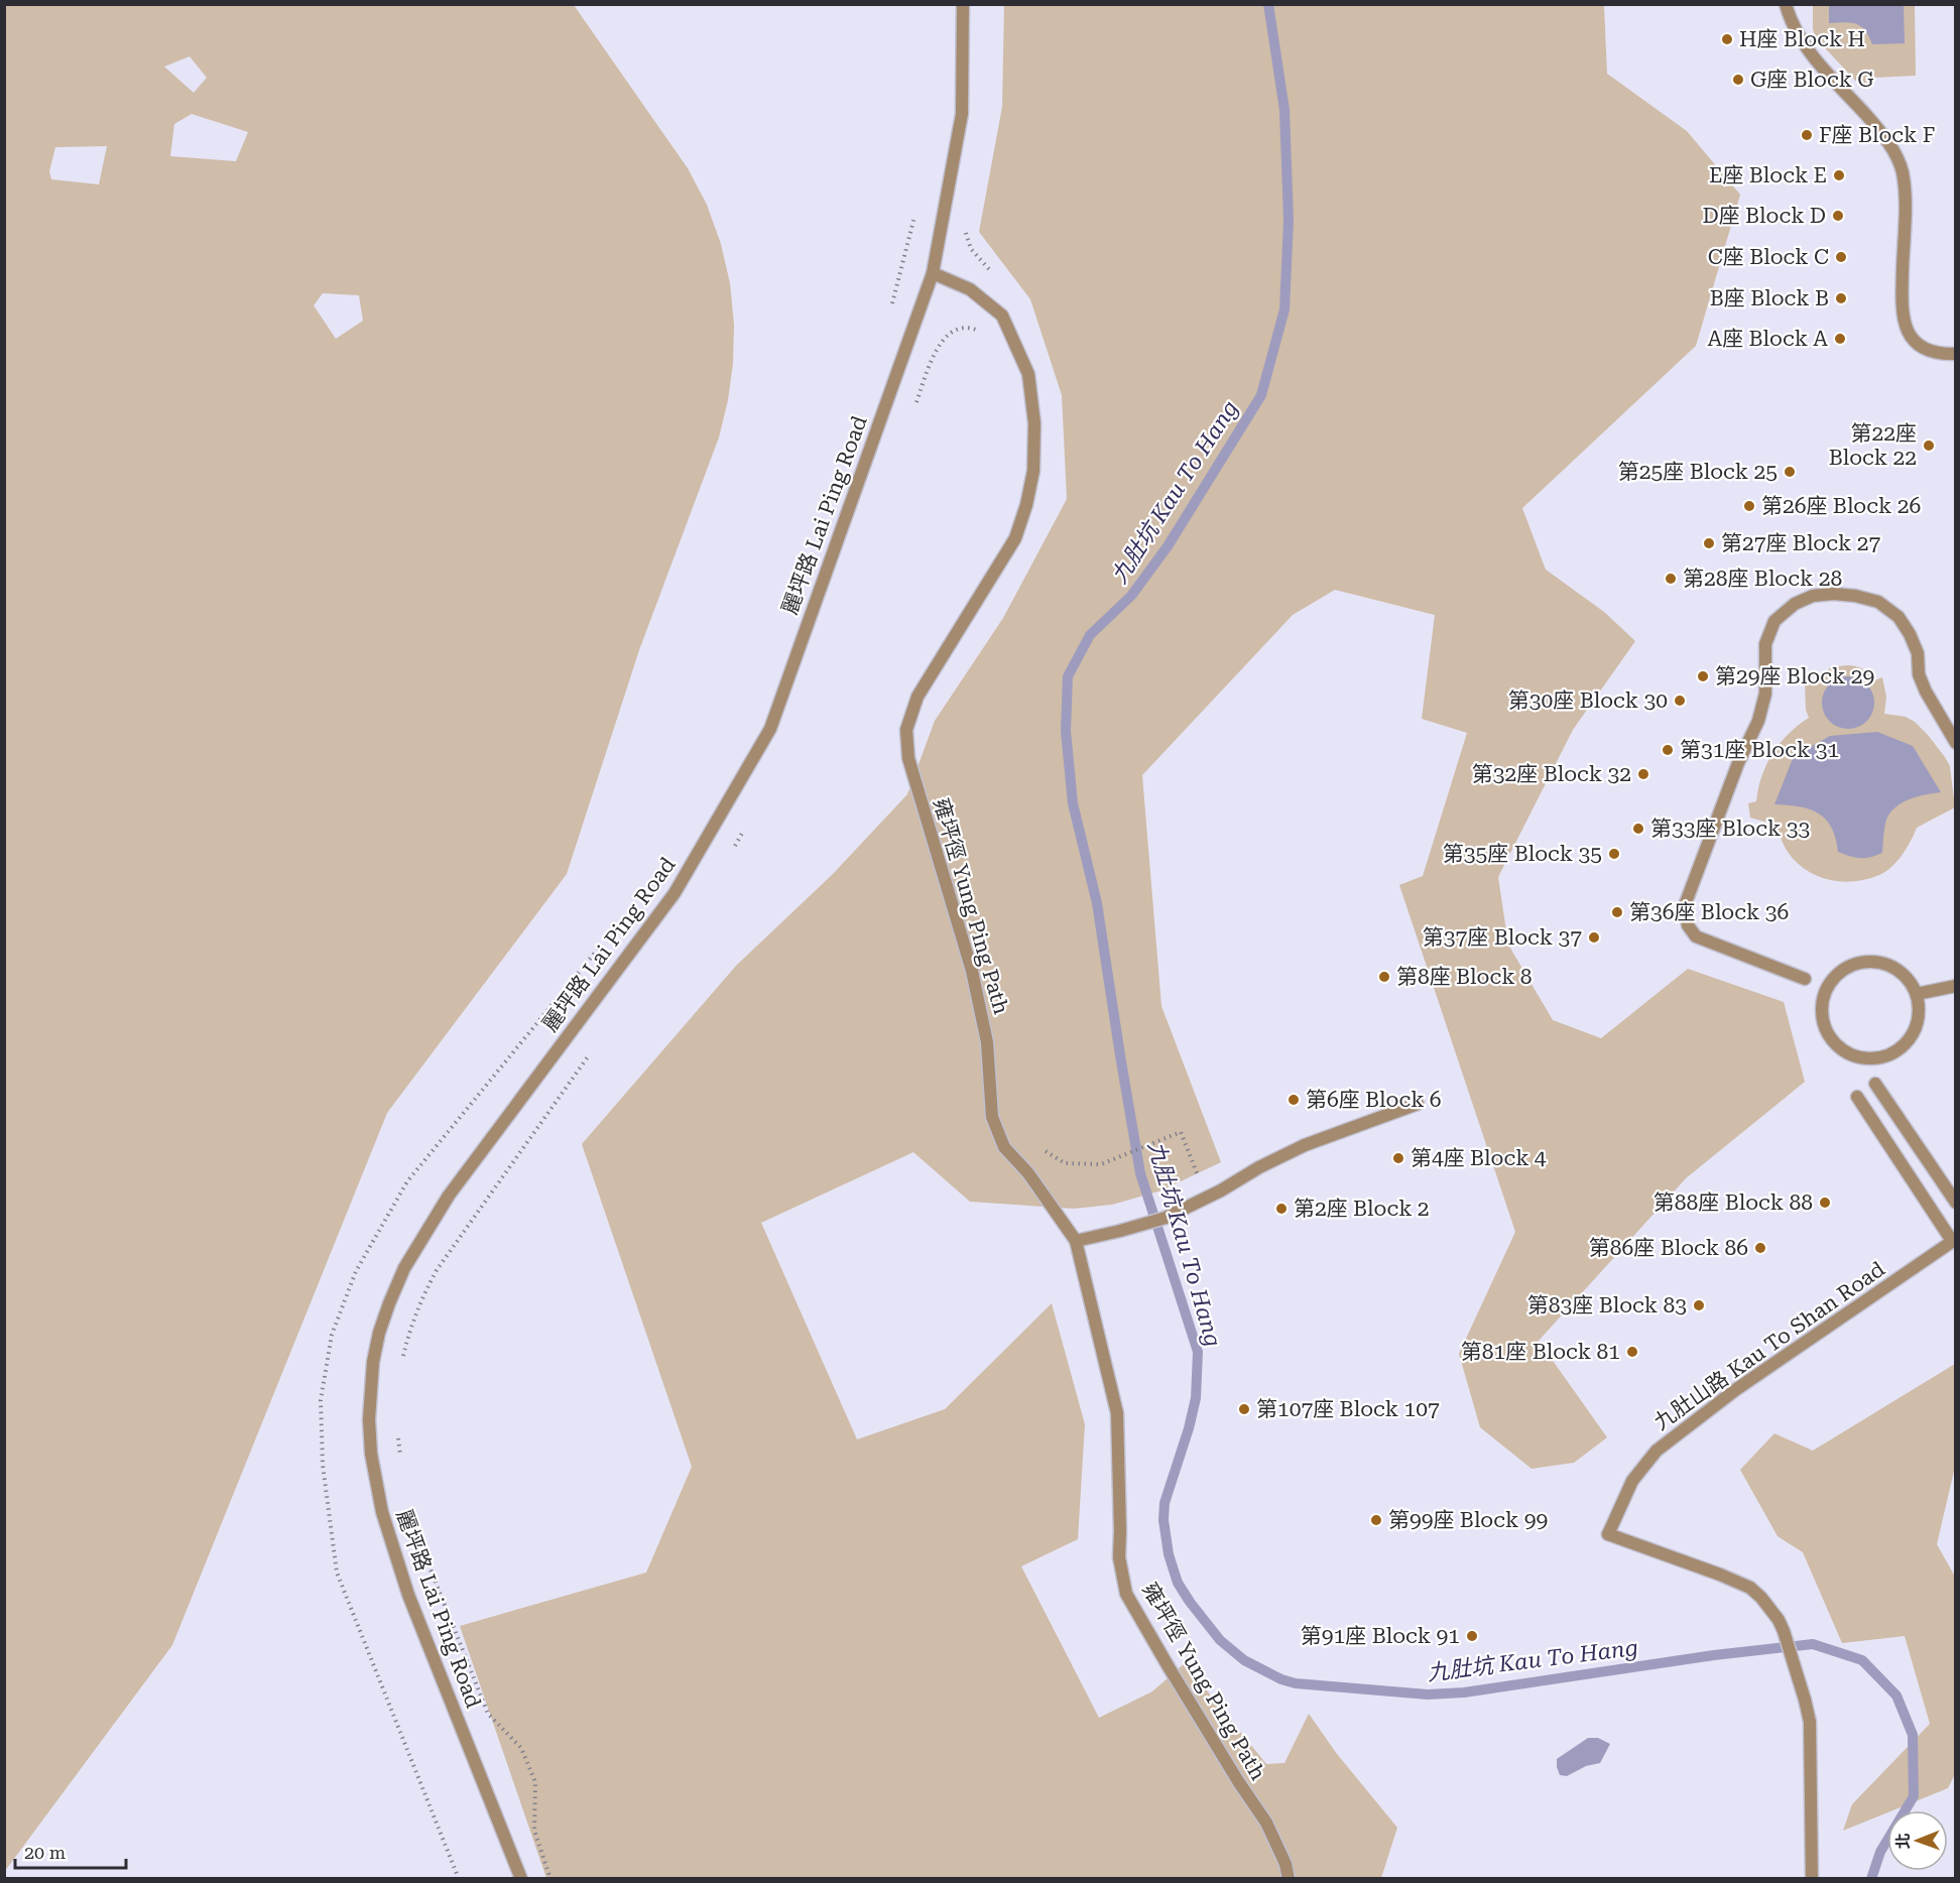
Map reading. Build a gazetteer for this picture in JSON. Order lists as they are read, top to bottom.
{
  "streets": {
    "street": ["麗坪路 Lai Ping Road", "雍坪徑 Yung Ping Path", "九肚山路 Kau To Shan Road"]
  },
  "crossings": [
    ["麗坪路 Lai Ping Road", "雍坪徑 Yung Ping Path"]
  ],
  "water": ["九肚坑 Kau To Hang"],
  "places": [
    "H座 Block H",
    "G座 Block G",
    "F座 Block F",
    "E座 Block E",
    "D座 Block D",
    "C座 Block C",
    "B座 Block B",
    "A座 Block A",
    "第22座 Block 22",
    "第25座 Block 25",
    "第26座 Block 26",
    "第27座 Block 27",
    "第28座 Block 28",
    "第29座 Block 29",
    "第30座 Block 30",
    "第31座 Block 31",
    "第32座 Block 32",
    "第33座 Block 33",
    "第35座 Block 35",
    "第36座 Block 36",
    "第37座 Block 37",
    "第8座 Block 8",
    "第6座 Block 6",
    "第4座 Block 4",
    "第88座 Block 88",
    "第2座 Block 2",
    "第86座 Block 86",
    "第83座 Block 83",
    "第81座 Block 81",
    "第107座 Block 107",
    "第99座 Block 99",
    "第91座 Block 91"
  ],
  "scale_bar": "20 m",
  "north": "left"
}
